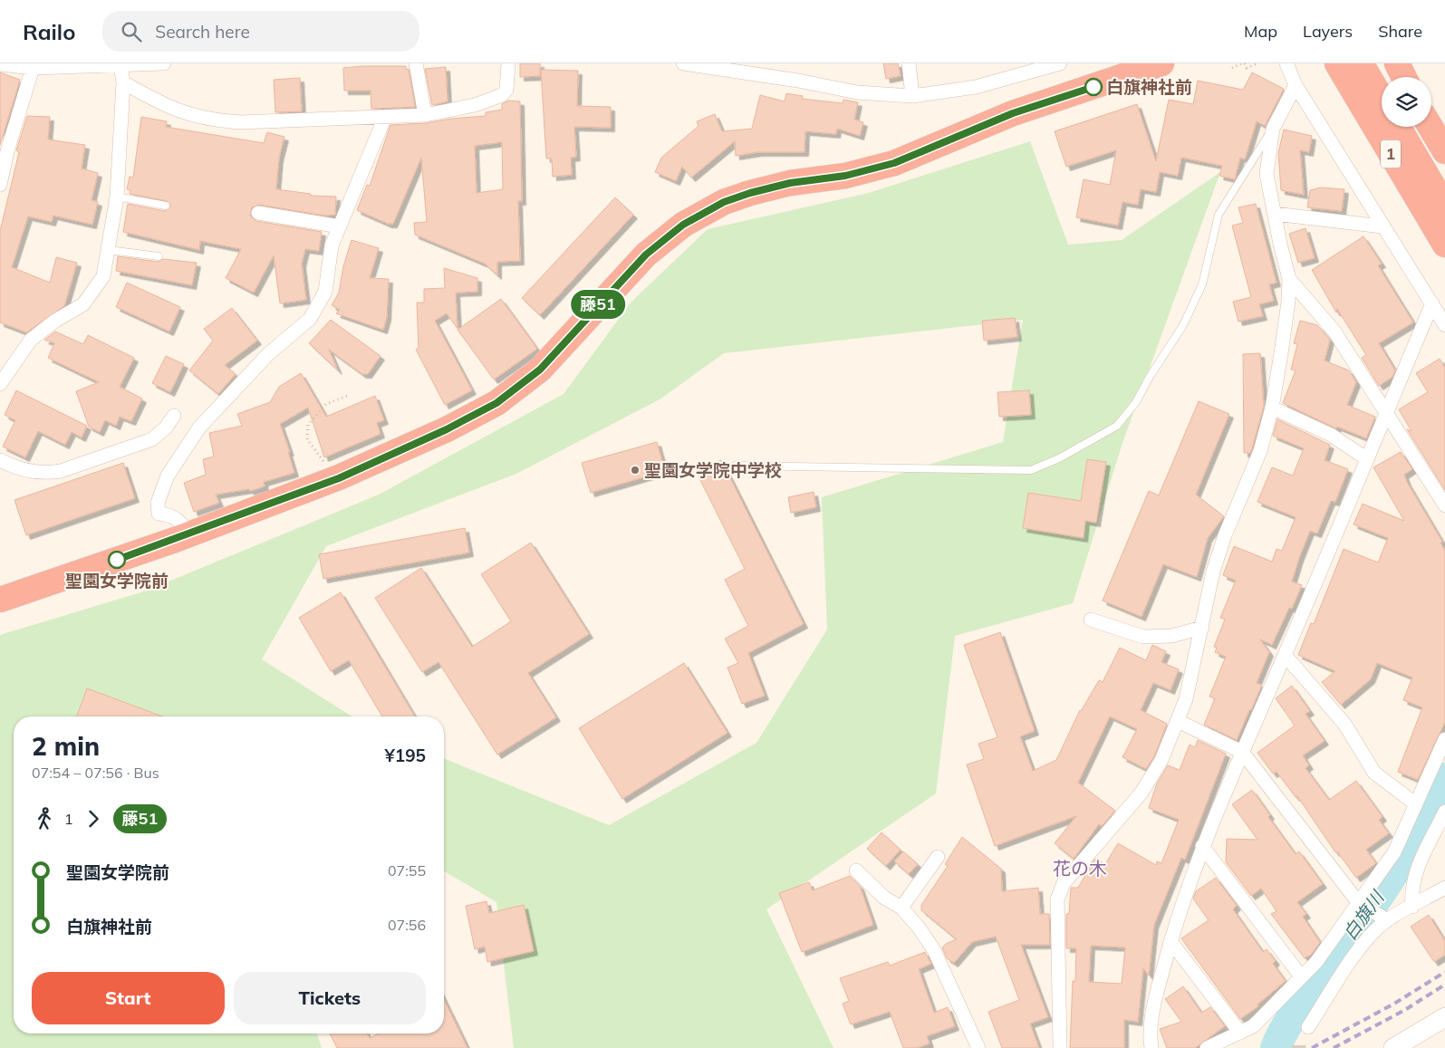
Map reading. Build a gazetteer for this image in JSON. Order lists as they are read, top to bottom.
{
  "streets": {
    "highway": ["1"]
  },
  "districts": ["花の木"],
  "water": ["白旗川"],
  "places": ["白旗神社前", "聖園女学院中学校", "聖園女学院前"],
  "lines": ["bus line 藤51"],
  "page": {
    "header": "Railo",
    "search": "Search here",
    "nav": ["Map", "Layers", "Share"],
    "on_map": "藤51",
    "heading": ["2 min", "07:54 – 07:56 · Bus", "¥195"],
    "legs": ["1", "藤51"],
    "list": [
      {
        "name": "聖園女学院前",
        "value": "07:55"
      },
      {
        "name": "白旗神社前",
        "value": "07:56"
      }
    ],
    "buttons": ["Start", "Tickets"]
  }
}
